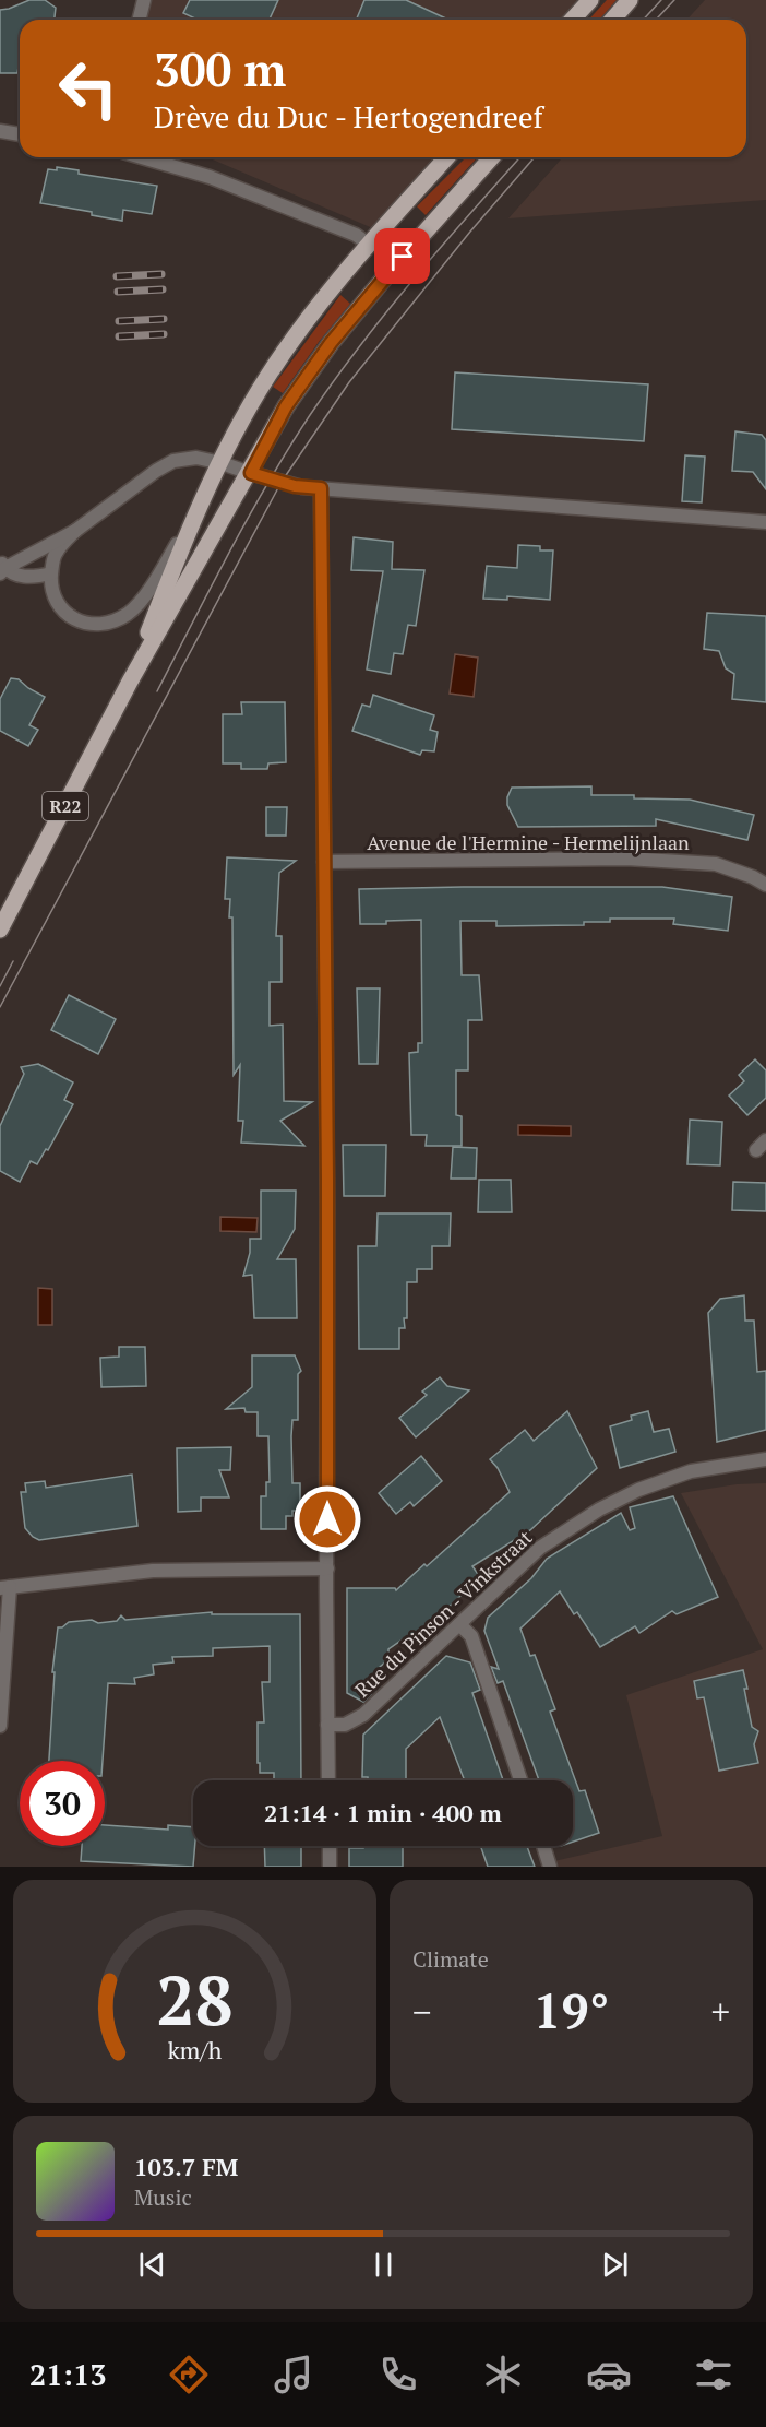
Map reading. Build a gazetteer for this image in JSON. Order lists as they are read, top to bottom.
{
  "streets": {
    "main road": ["R22"],
    "street": ["Avenue de l'Hermine - Hermelijnlaan", "Rue du Pinson - Vinkstraat"]
  },
  "page": {
    "turn": ["300 m", "Drève du Duc - Hertogendreef"],
    "limit": "30",
    "trip": "21:14 · 1 min · 400 m",
    "tile": "Climate",
    "heat": ["−", "19°", "+"],
    "song": ["103.7 FM", "Music"],
    "tabs": "21:13",
    "gauge": ["28", "km/h"]
  }
}
